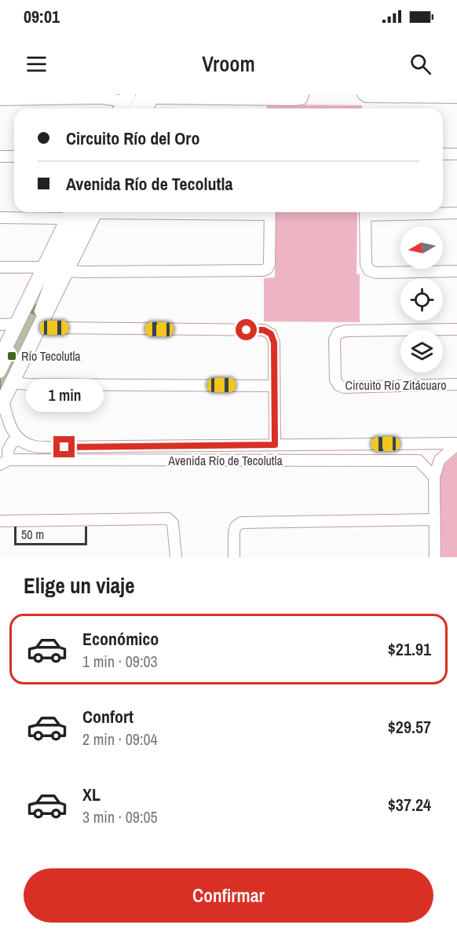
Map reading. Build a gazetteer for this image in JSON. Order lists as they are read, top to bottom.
{
  "streets": {
    "street": ["Circuito Río Zitácuaro", "Avenida Río de Tecolutla"]
  },
  "places": {
    "transit": ["Río Tecolutla"]
  },
  "scale_bar": "50 m",
  "north": "left",
  "page": {
    "status": "09:01",
    "header": "Vroom",
    "banner": ["Circuito Río del Oro", "Avenida Río de Tecolutla"],
    "bubble": "1 min",
    "scale": "50 m",
    "heading": "Elige un viaje",
    "list": [
      {
        "name": "Económico",
        "note": "1 min · 09:03",
        "value": "$21.91"
      },
      {
        "name": "Confort",
        "note": "2 min · 09:04",
        "value": "$29.57"
      },
      {
        "name": "XL",
        "note": "3 min · 09:05",
        "value": "$37.24"
      }
    ],
    "buttons": "Confirmar"
  }
}
